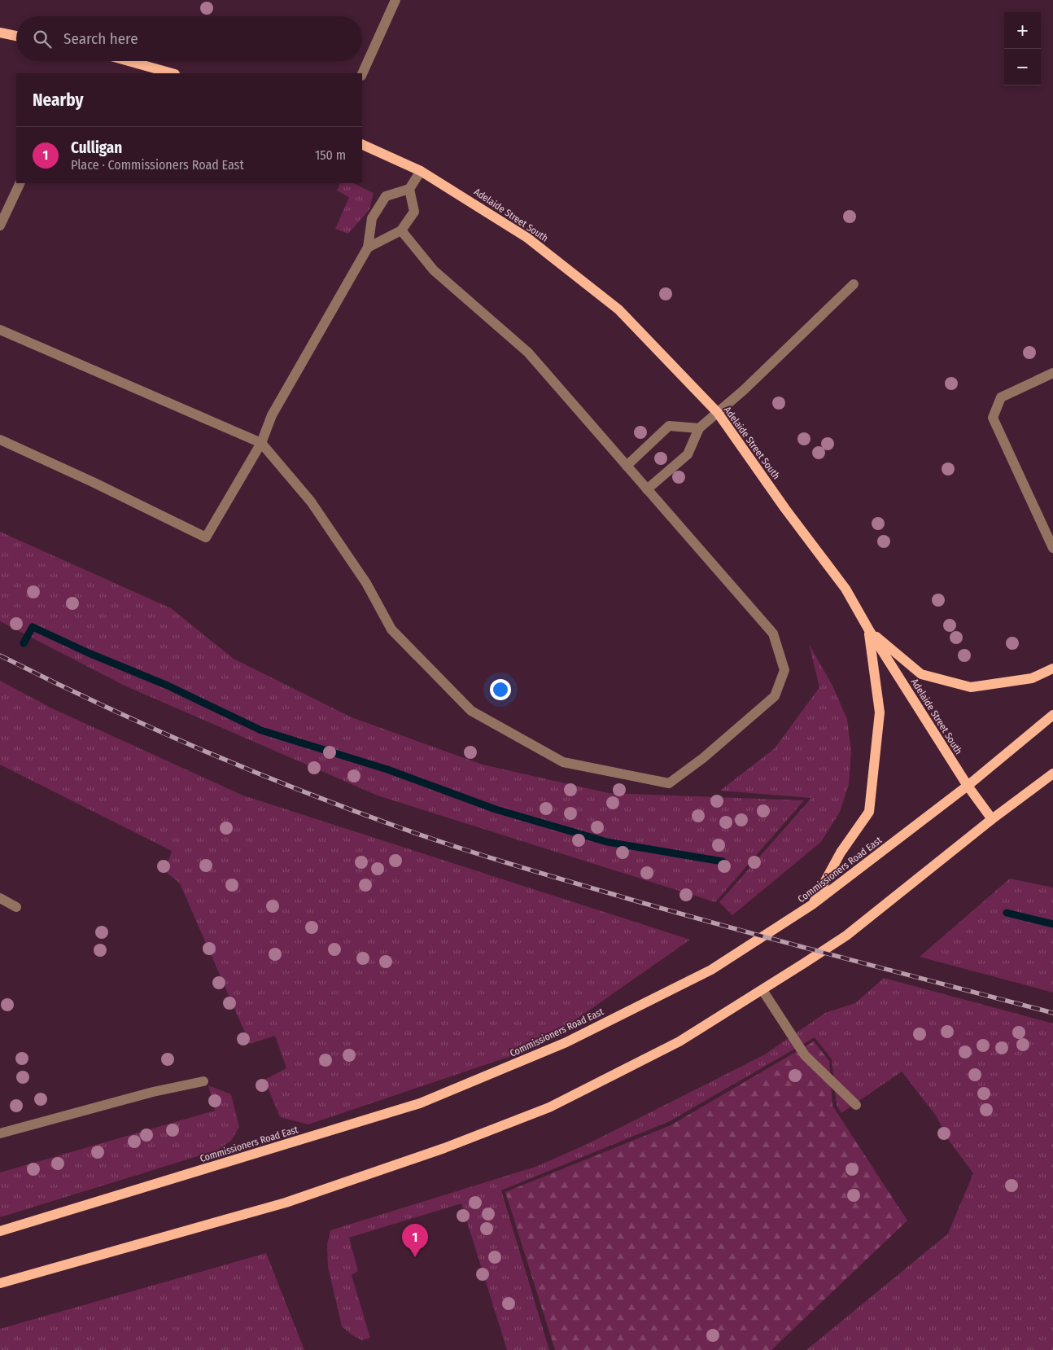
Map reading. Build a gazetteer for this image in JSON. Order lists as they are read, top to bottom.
{
  "streets": {
    "main road": ["Adelaide Street South", "Commissioners Road East"]
  },
  "crossings": [
    ["Adelaide Street South", "Commissioners Road East"]
  ],
  "page": {
    "map_buttons": ["+", "−"],
    "search": "Search here",
    "heading": "Nearby",
    "list": [
      {
        "mark": "1",
        "name": "Culligan",
        "note": "Place · Commissioners Road East",
        "value": "150 m"
      }
    ],
    "pins": "1"
  }
}
